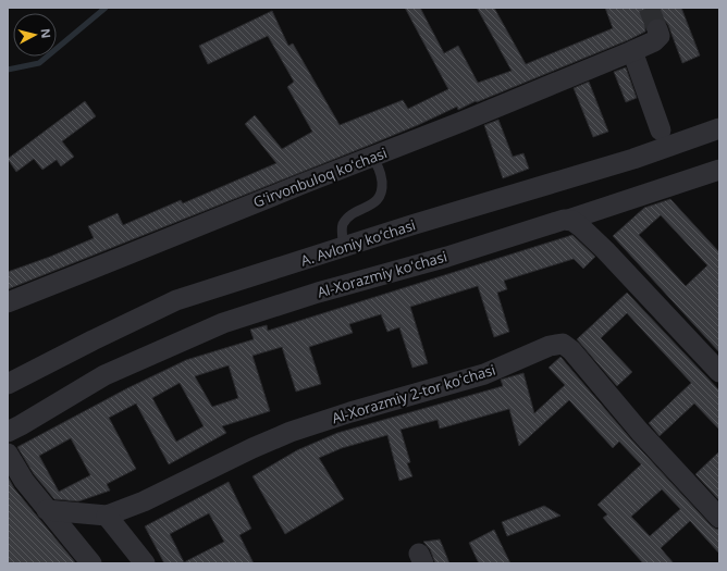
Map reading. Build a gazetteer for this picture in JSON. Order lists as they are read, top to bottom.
{
  "streets": {
    "street": [
      "Gʻirvonbuloq koʻchasi",
      "A. Avloniy ko‘chasi",
      "Al-Xorazmiy koʻchasi",
      "Al-Xorazmiy 2-tor koʻchasi"
    ]
  },
  "north": "right"
}
